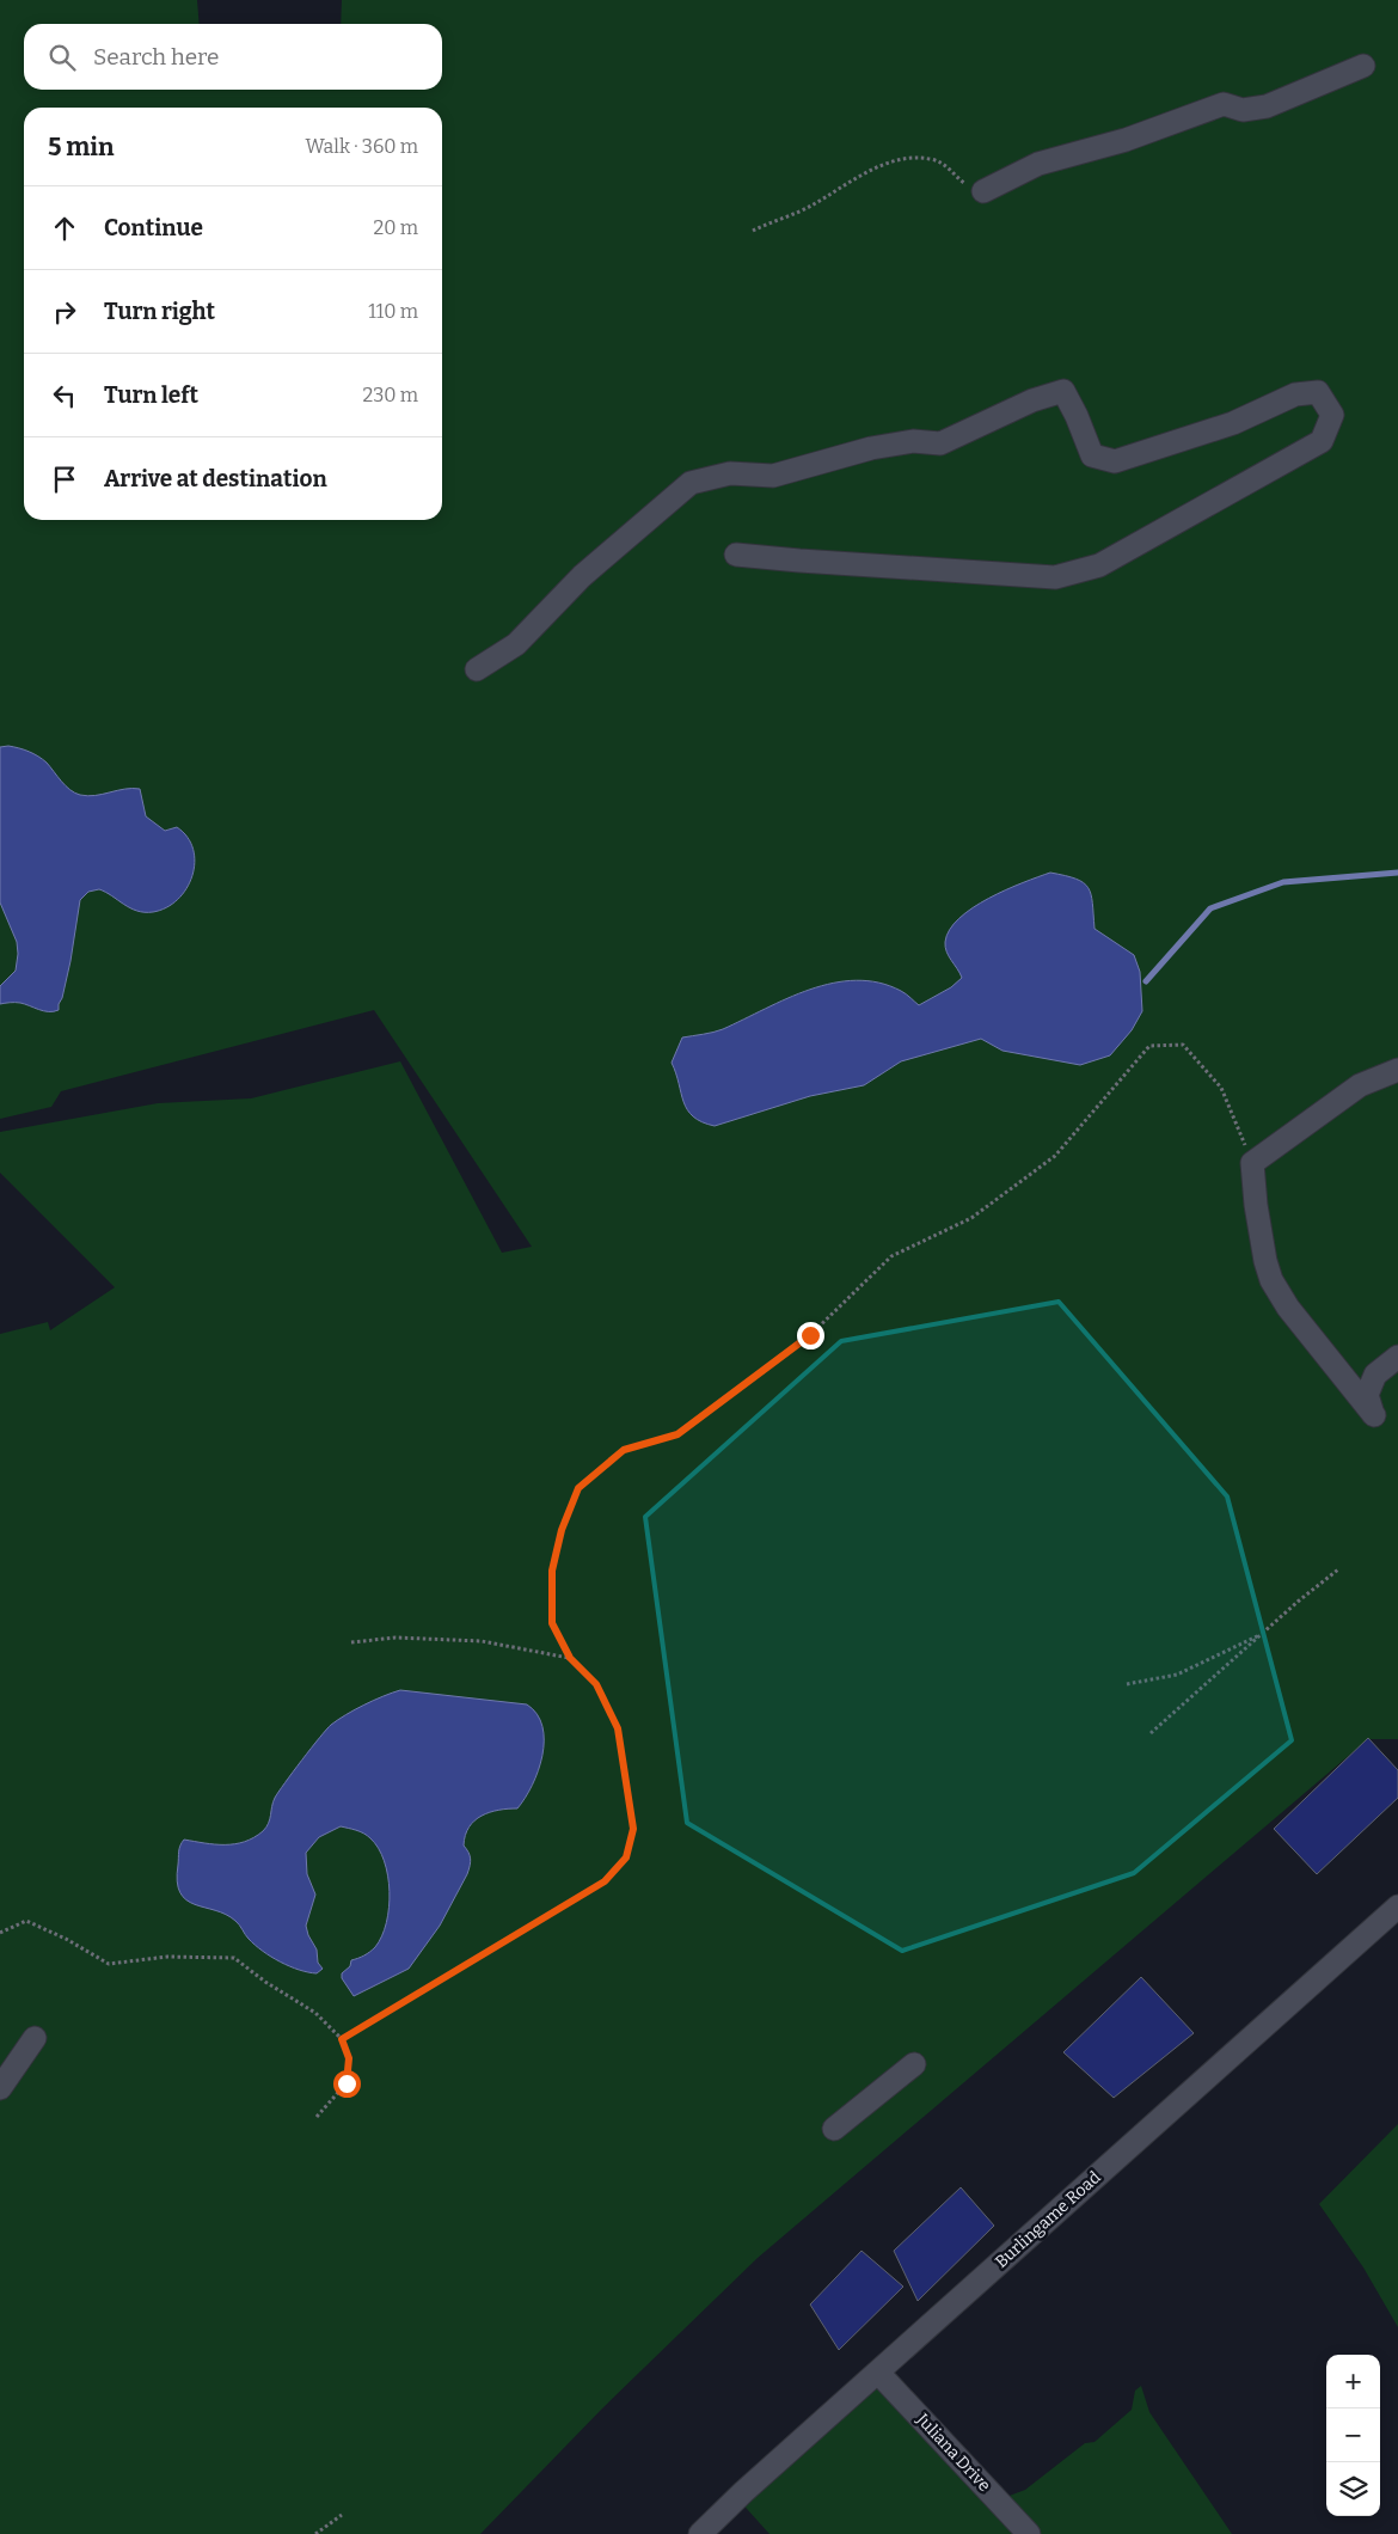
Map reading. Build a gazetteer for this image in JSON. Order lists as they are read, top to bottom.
{
  "streets": {
    "street": ["Burlingame Road", "Juliana Drive"]
  },
  "crossings": [
    ["Burlingame Road", "Juliana Drive"]
  ],
  "page": {
    "search": "Search here",
    "heading": ["5 min", "Walk · 360 m"],
    "list": [
      ["Continue", "20 m"],
      ["Turn right", "110 m"],
      ["Turn left", "230 m"],
      "Arrive at destination"
    ],
    "map_buttons": ["+", "−"]
  }
}
